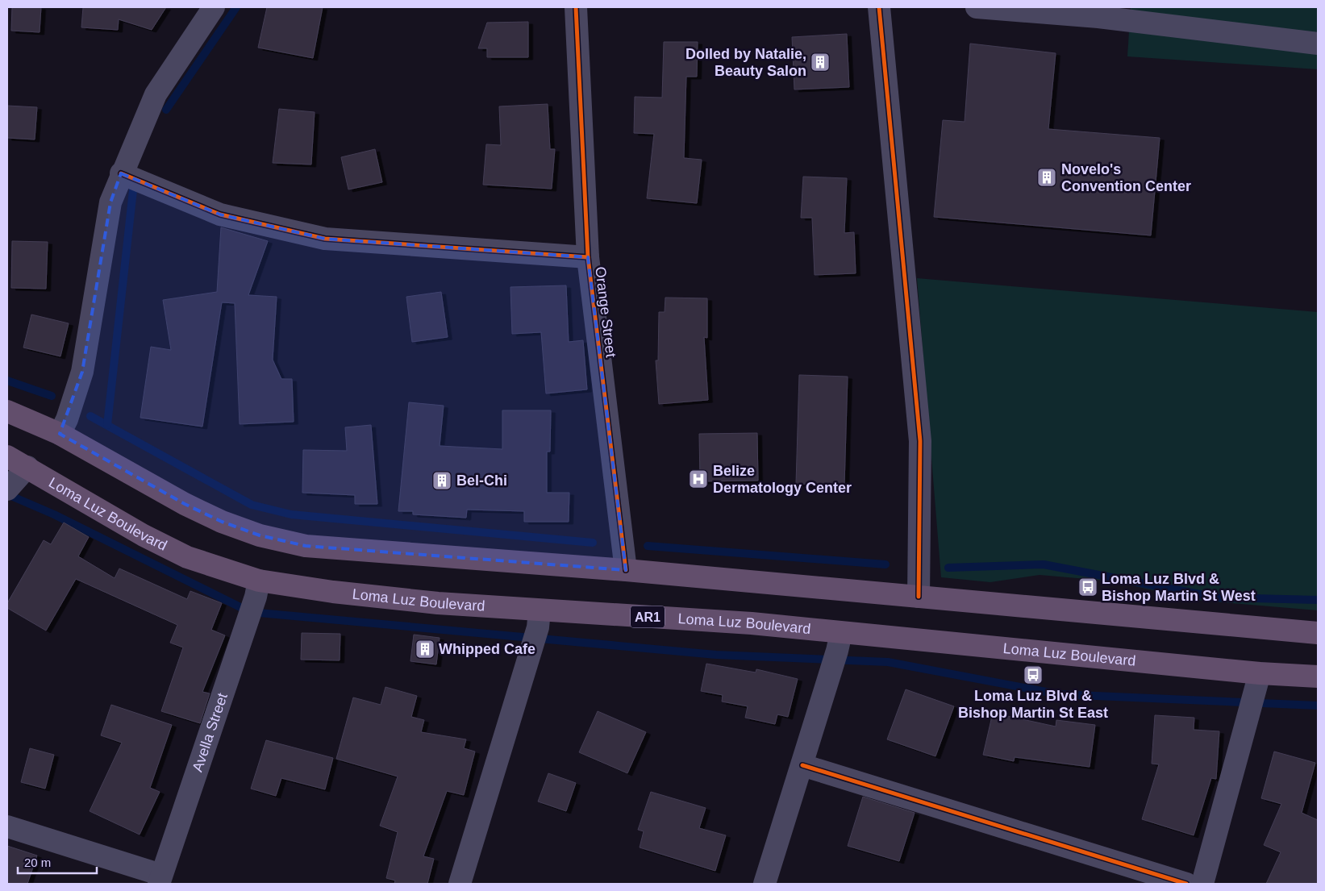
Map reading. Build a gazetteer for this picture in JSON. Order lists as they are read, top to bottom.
{
  "streets": {
    "highway": ["Loma Luz Boulevard", "AR1"],
    "street": ["Orange Street", "Avella Street"]
  },
  "crossings": [
    ["Loma Luz Boulevard", "Avella Street"]
  ],
  "places": {
    "building": [
      "Dolled by Natalie, Beauty Salon",
      "Novelo's Convention Center",
      "Bel-Chi",
      "Whipped Cafe"
    ],
    "hospital": ["Belize Dermatology Center"],
    "bus stop": ["Loma Luz Blvd & Bishop Martin St West", "Loma Luz Blvd & Bishop Martin St East"]
  },
  "scale_bar": "20 m"
}
